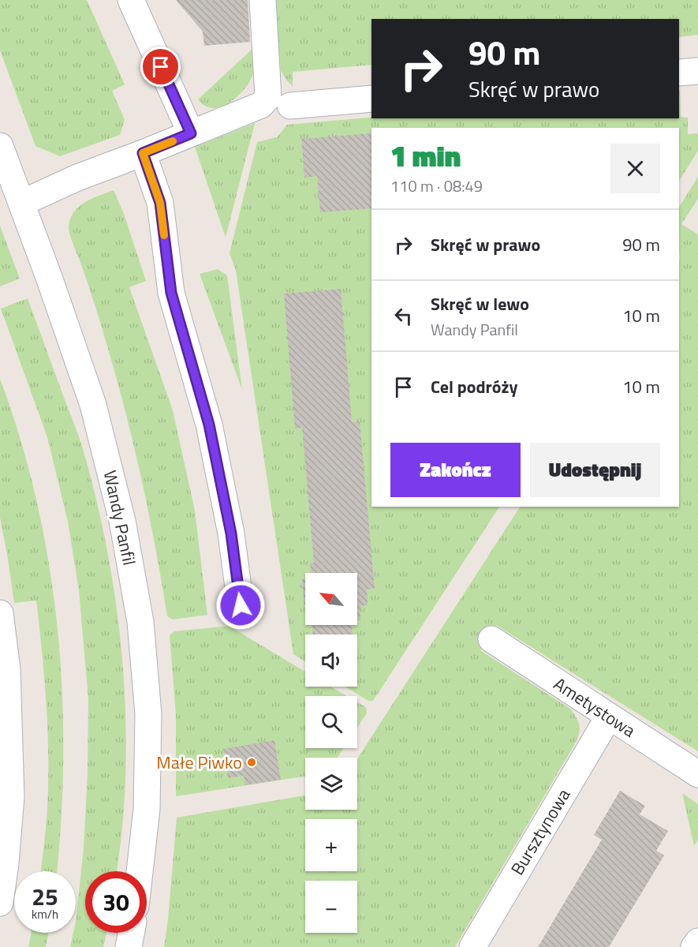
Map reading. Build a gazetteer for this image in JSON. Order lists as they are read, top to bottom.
{
  "streets": {
    "street": ["Wandy Panfil", "Ametystowa", "Bursztynowa"]
  },
  "crossings": [
    ["Ametystowa", "Bursztynowa"]
  ],
  "places": ["Małe Piwko"],
  "north": "top left",
  "page": {
    "turn": ["90 m", "Skręć w prawo"],
    "heading": ["1 min", "110 m · 08:49"],
    "list": [
      {
        "name": "Skręć w prawo",
        "value": "90 m"
      },
      {
        "name": "Skręć w lewo",
        "note": "Wandy Panfil",
        "value": "10 m"
      },
      {
        "name": "Cel podróży",
        "value": "10 m"
      }
    ],
    "buttons": ["Zakończ", "Udostępnij"],
    "map_buttons": ["+", "−"],
    "speed": "25 km/h",
    "limit": "30"
  }
}
